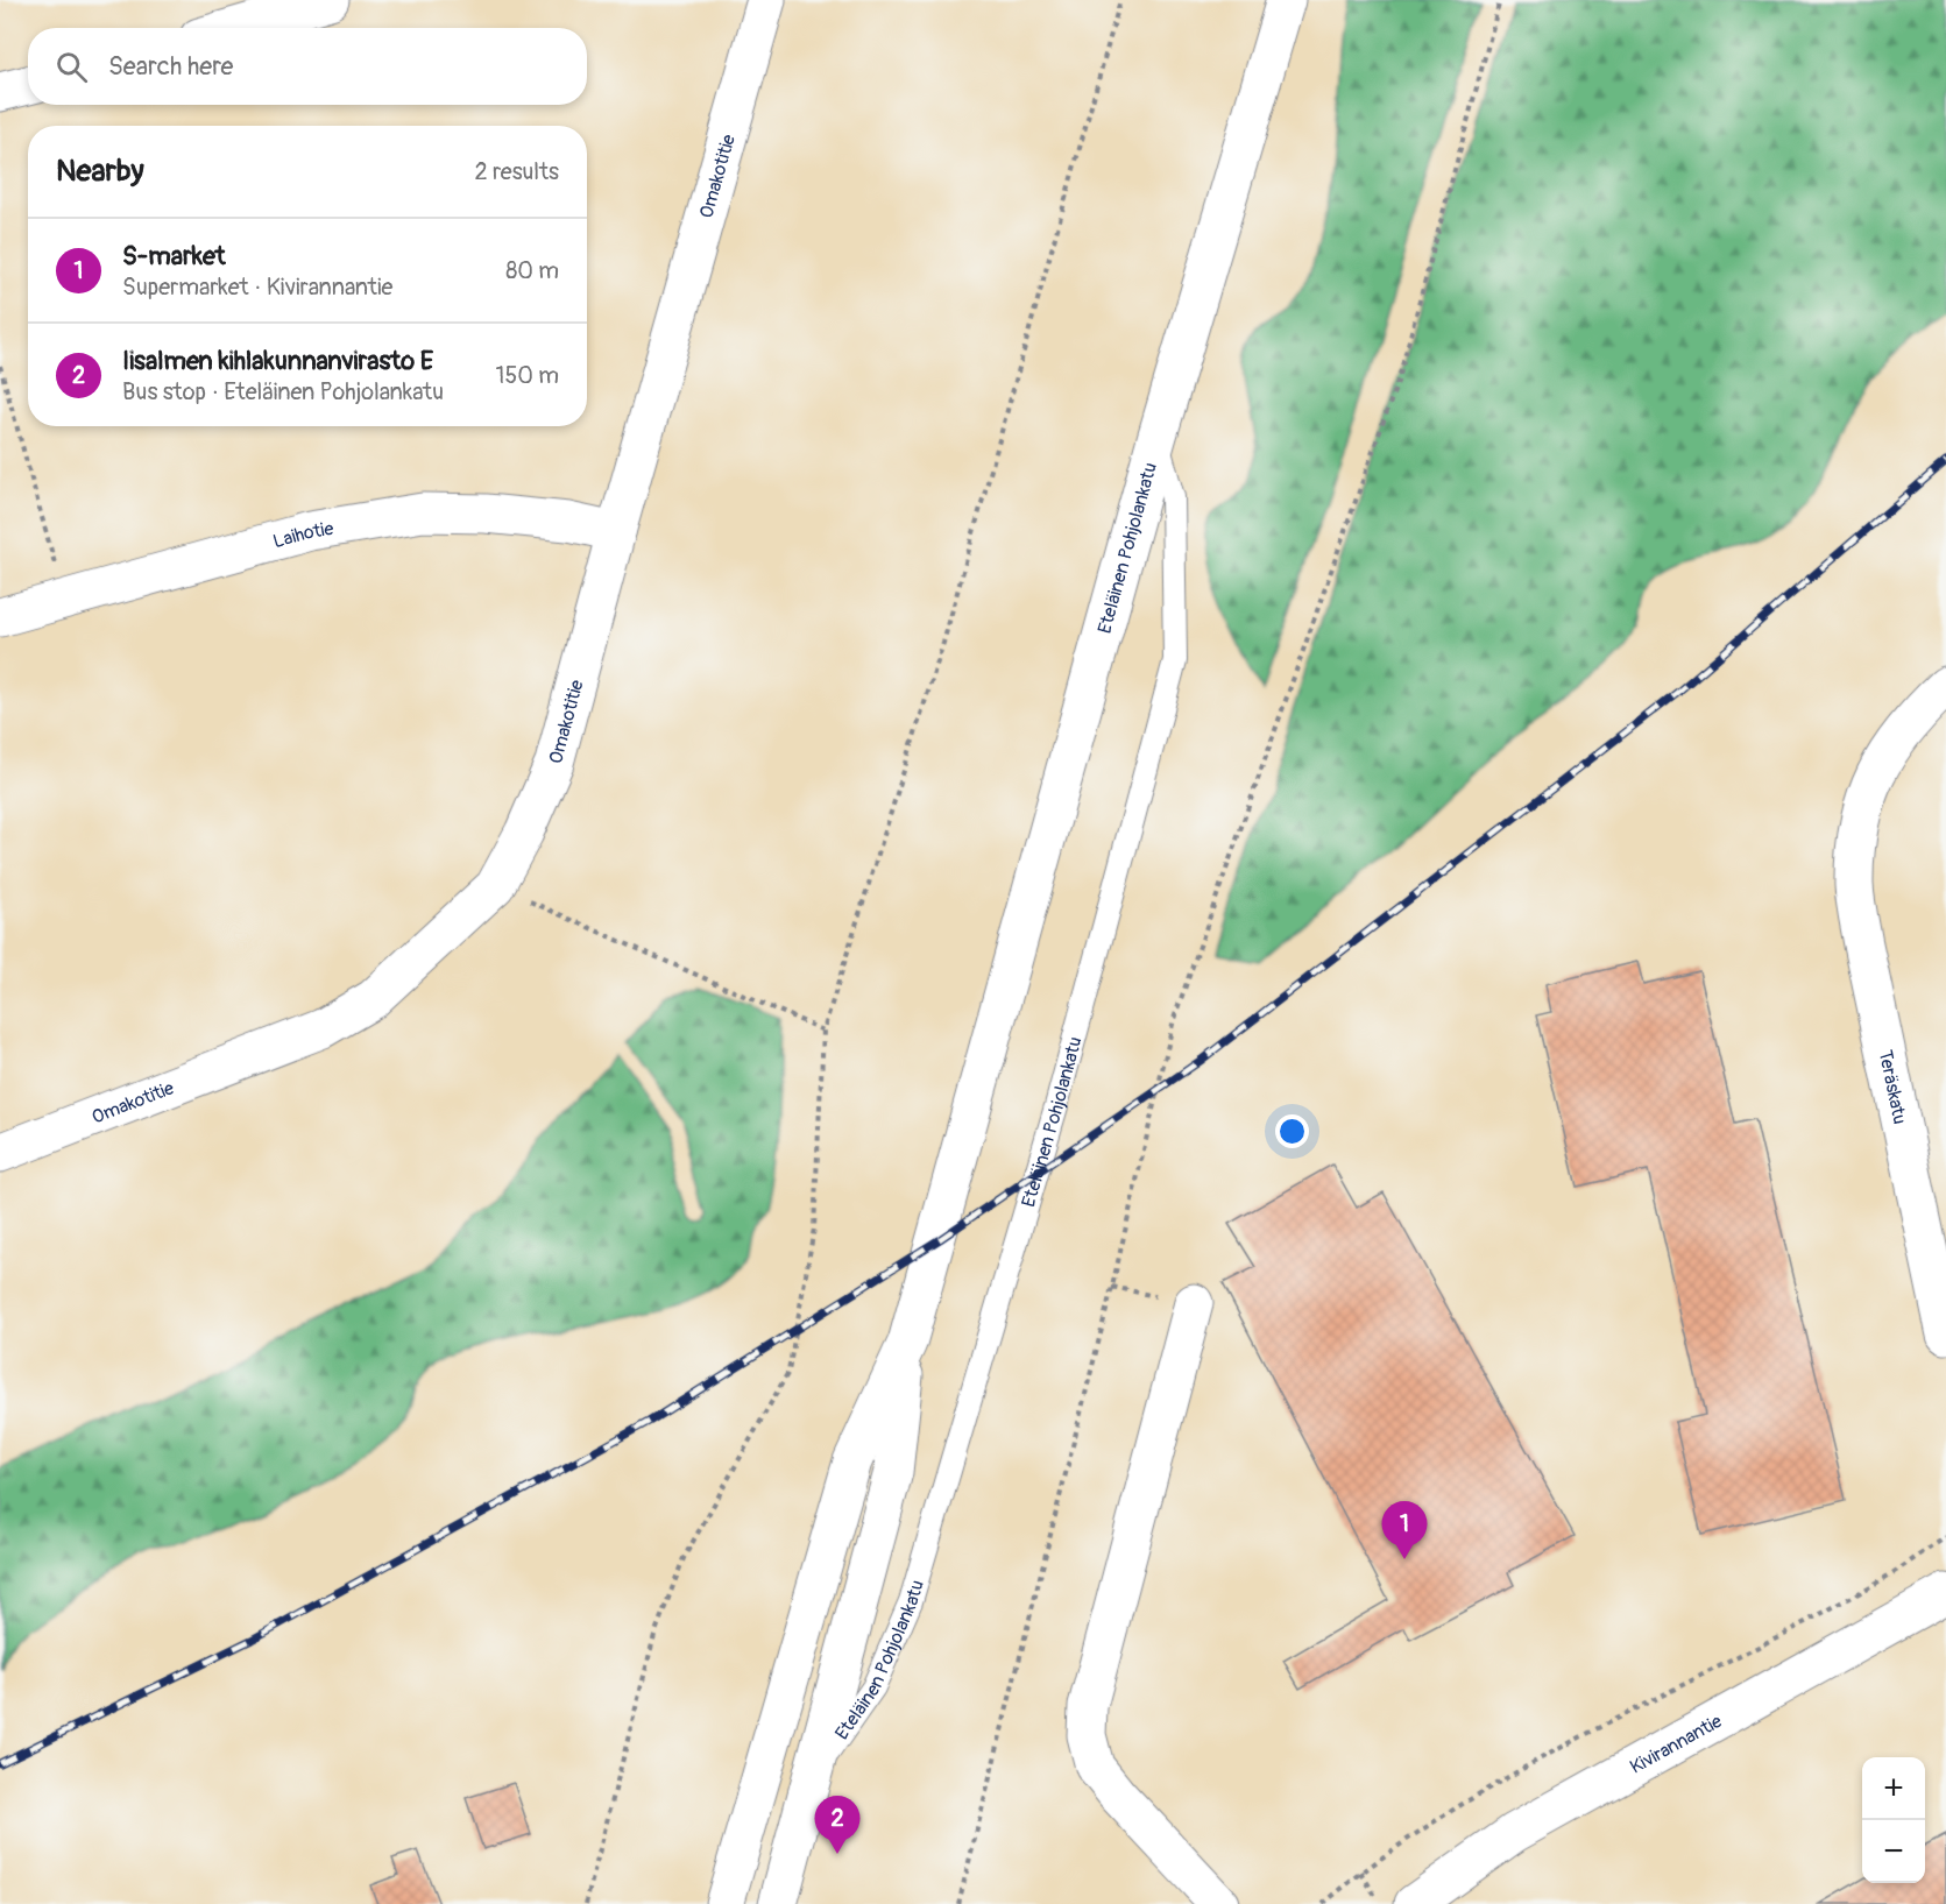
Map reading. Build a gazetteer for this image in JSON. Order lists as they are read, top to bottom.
{
  "streets": {
    "street": [
      "Omakotitie",
      "Laihotie",
      "Eteläinen Pohjolankatu",
      "Teräskatu",
      "Kivirannantie"
    ]
  },
  "crossings": [
    ["Omakotitie", "Laihotie"]
  ],
  "page": {
    "search": "Search here",
    "heading": ["Nearby", "2 results"],
    "list": [
      {
        "mark": "1",
        "name": "S-market",
        "note": "Supermarket · Kivirannantie",
        "value": "80 m"
      },
      {
        "mark": "2",
        "name": "Iisalmen kihlakunnanvirasto E",
        "note": "Bus stop · Eteläinen Pohjolankatu",
        "value": "150 m"
      }
    ],
    "pins": ["1", "2"],
    "map_buttons": ["+", "−"]
  }
}
